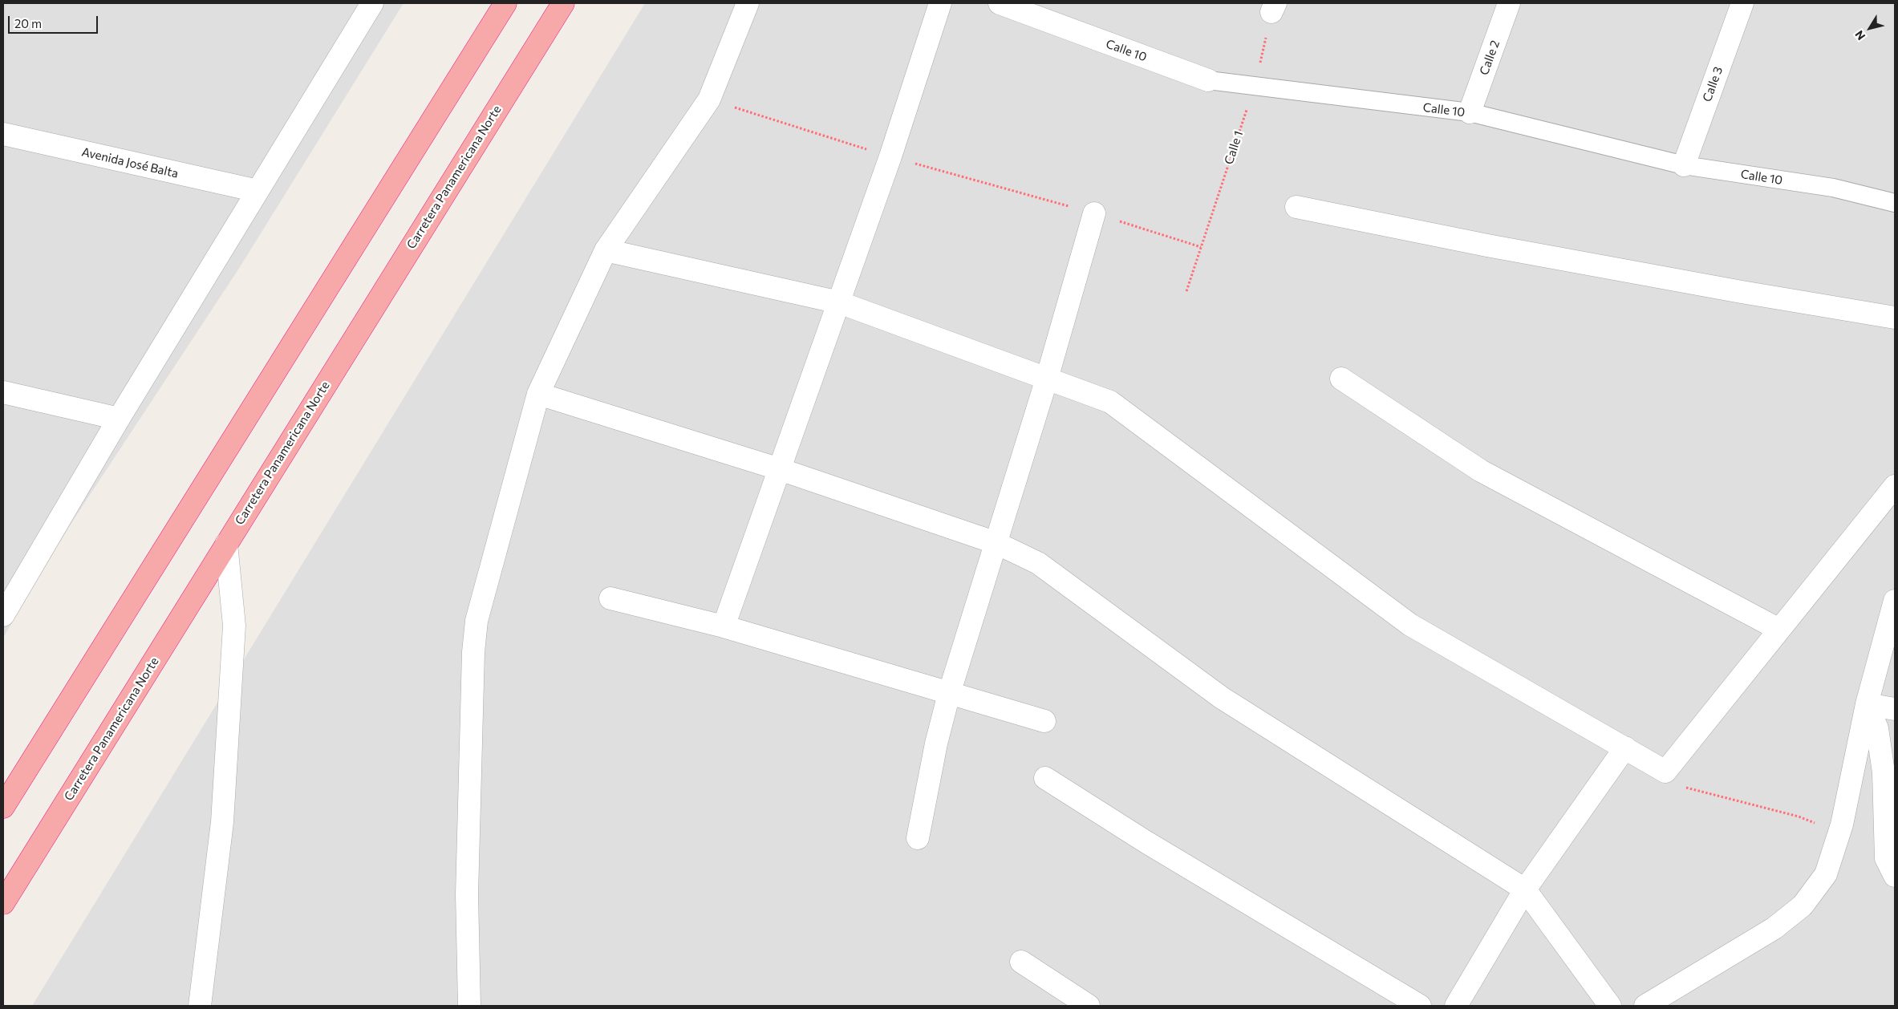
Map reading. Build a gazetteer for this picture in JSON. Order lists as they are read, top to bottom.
{
  "streets": {
    "highway": ["Carretera Panamericana Norte"],
    "street": [
      "Calle 10",
      "Calle 2",
      "Calle 3",
      "Avenida José Balta"
    ],
    "path": ["Calle 1"]
  },
  "crossings": [
    ["Calle 10", "Calle 2"],
    ["Calle 10", "Calle 3"],
    ["Calle 10", "Calle 1"]
  ],
  "scale_bar": "20 m",
  "north": "bottom left"
}
